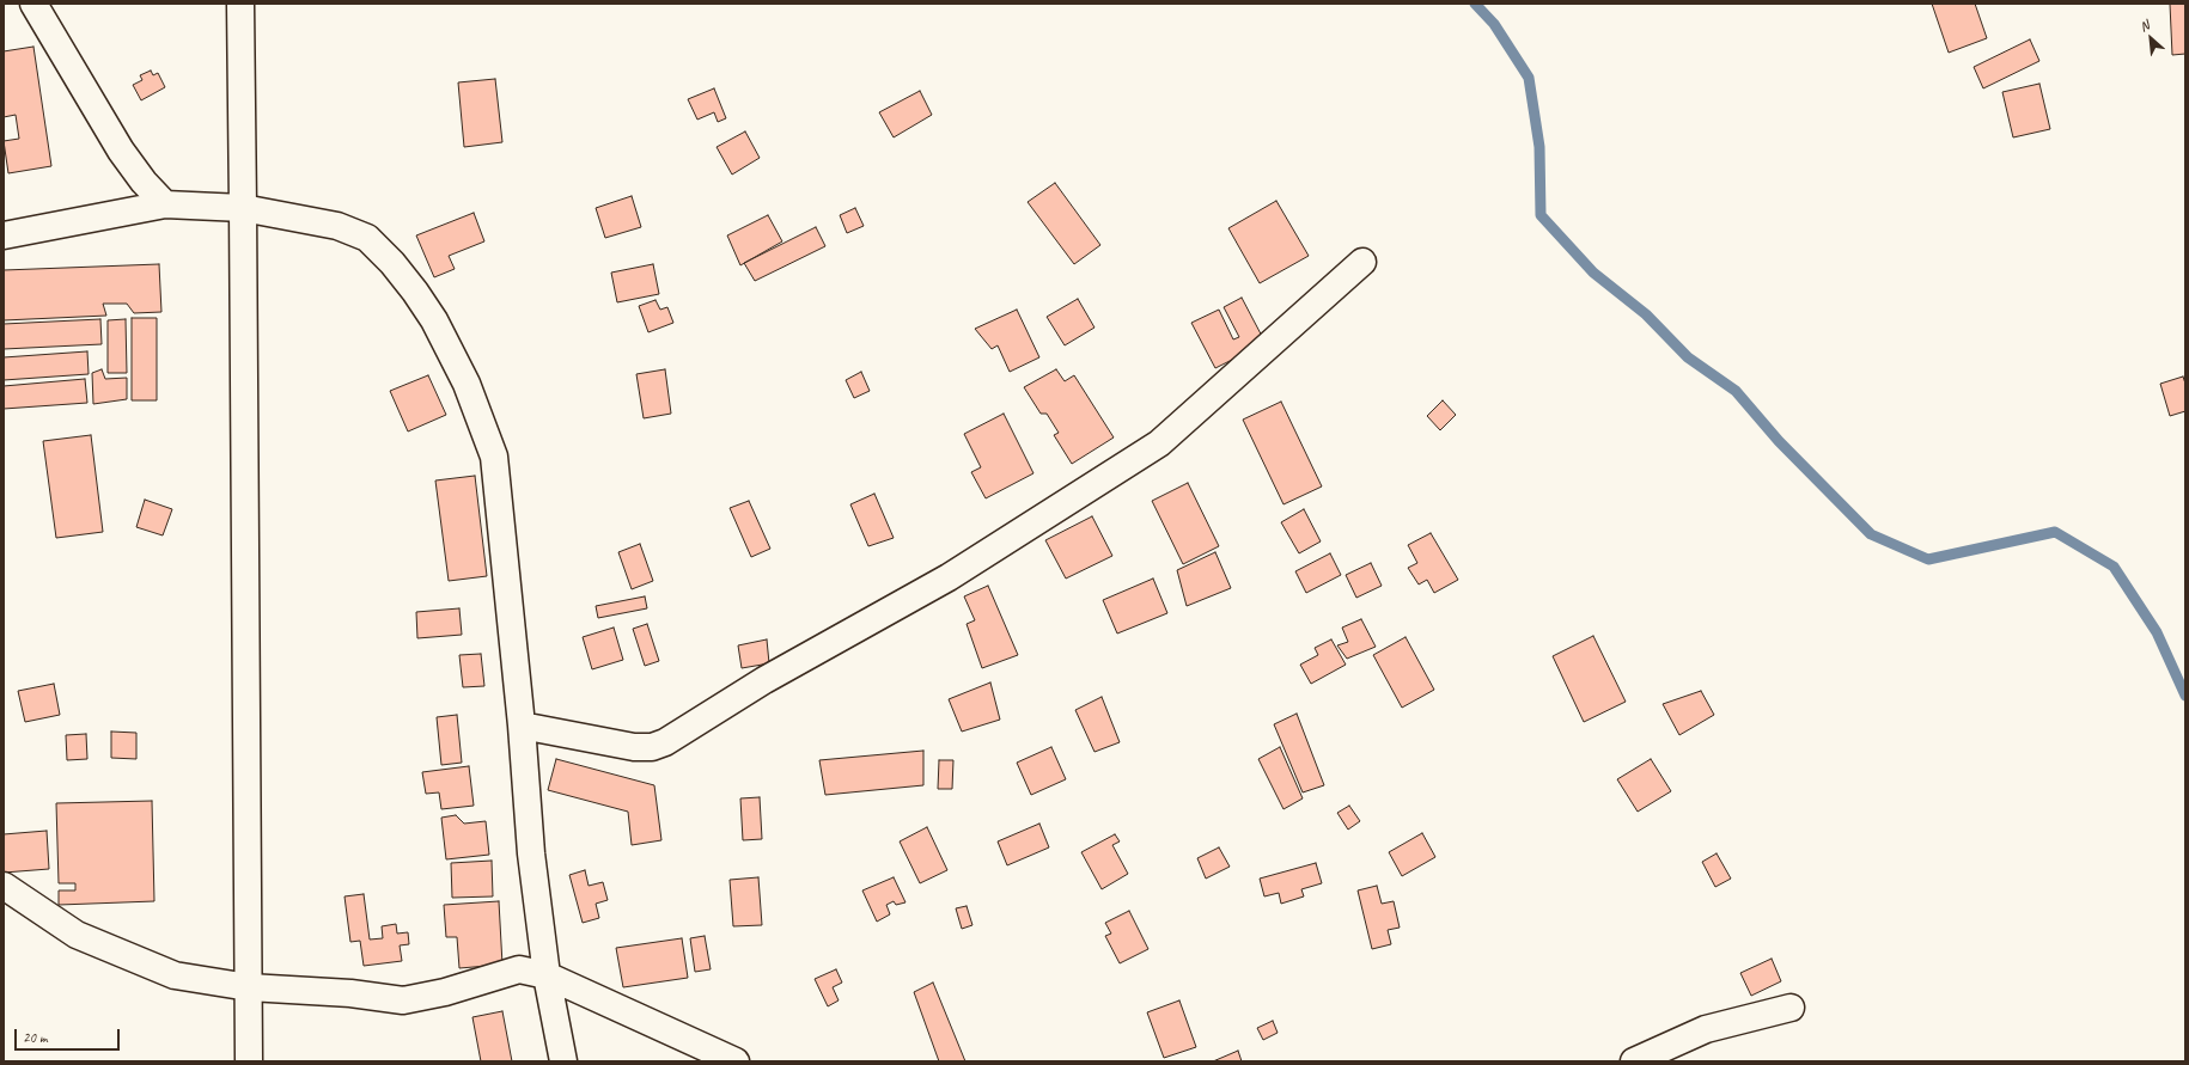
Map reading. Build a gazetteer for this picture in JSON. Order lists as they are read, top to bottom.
{
  "scale_bar": "20 m",
  "north": "top left"
}
